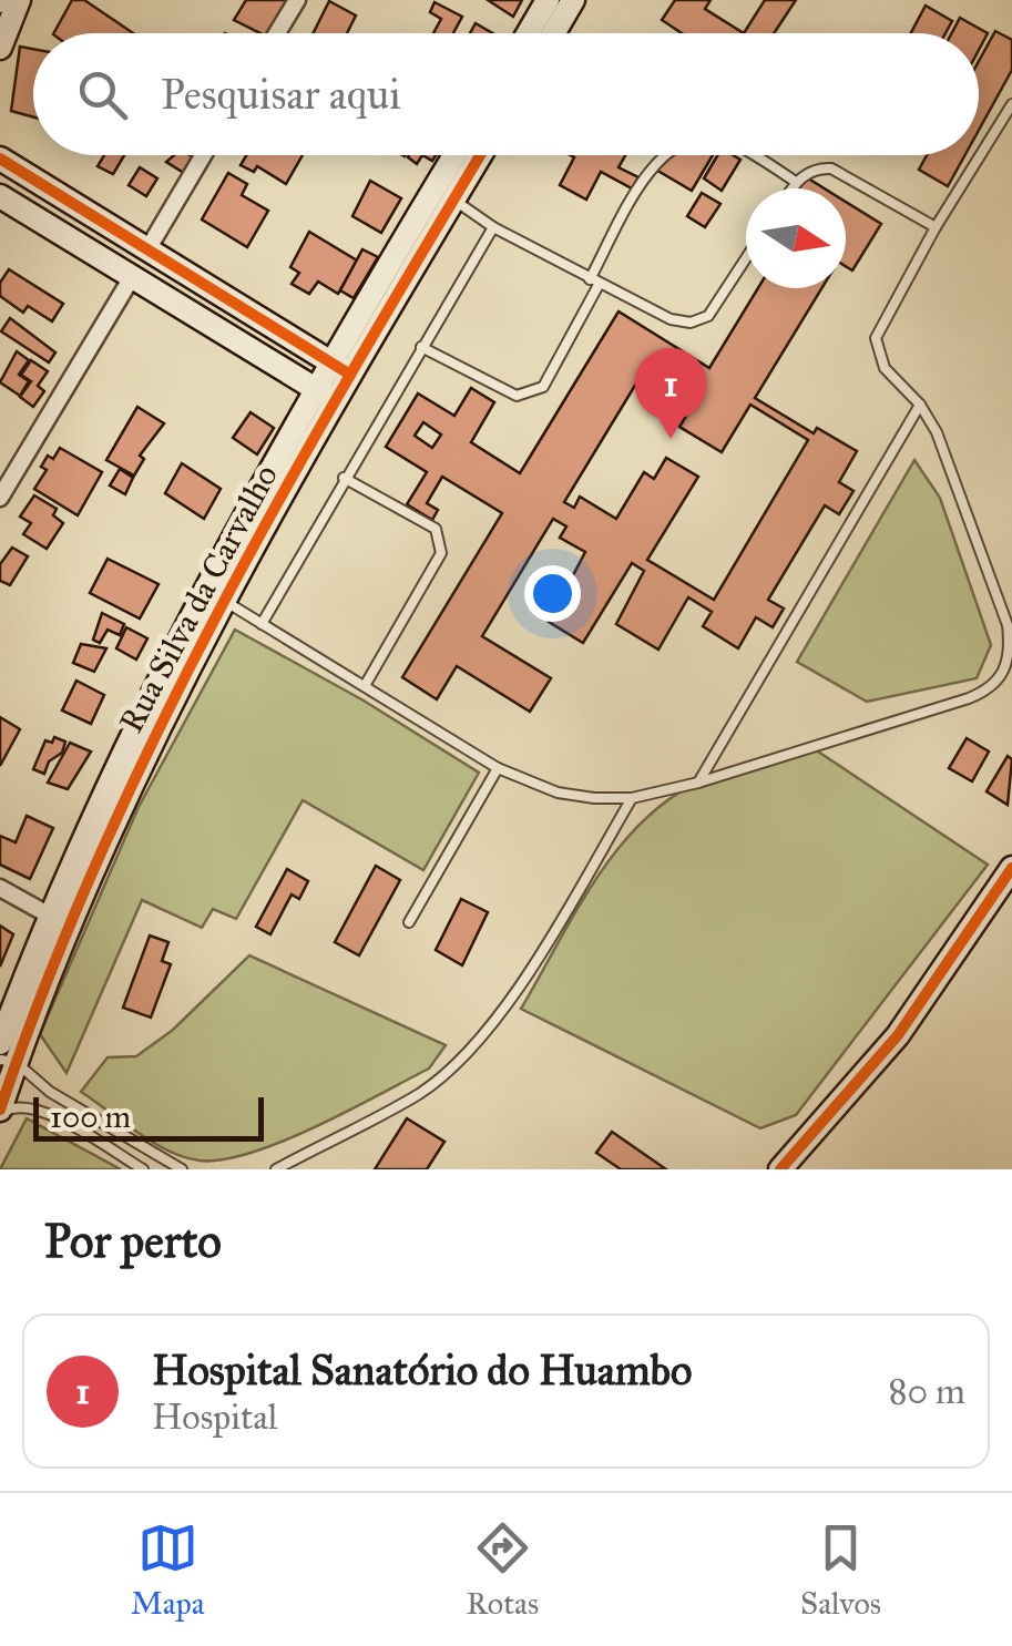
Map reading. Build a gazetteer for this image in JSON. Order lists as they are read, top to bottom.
{
  "streets": {
    "street": ["Rua Silva da Carvalho"]
  },
  "scale_bar": "100 m",
  "north": "right",
  "page": {
    "search": "Pesquisar aqui",
    "pins": "1",
    "scale": "100 m",
    "heading": "Por perto",
    "list": [
      {
        "mark": "1",
        "name": "Hospital Sanatório do Huambo",
        "note": "Hospital",
        "value": "80 m"
      }
    ],
    "nav": ["Mapa", "Rotas", "Salvos"]
  }
}
